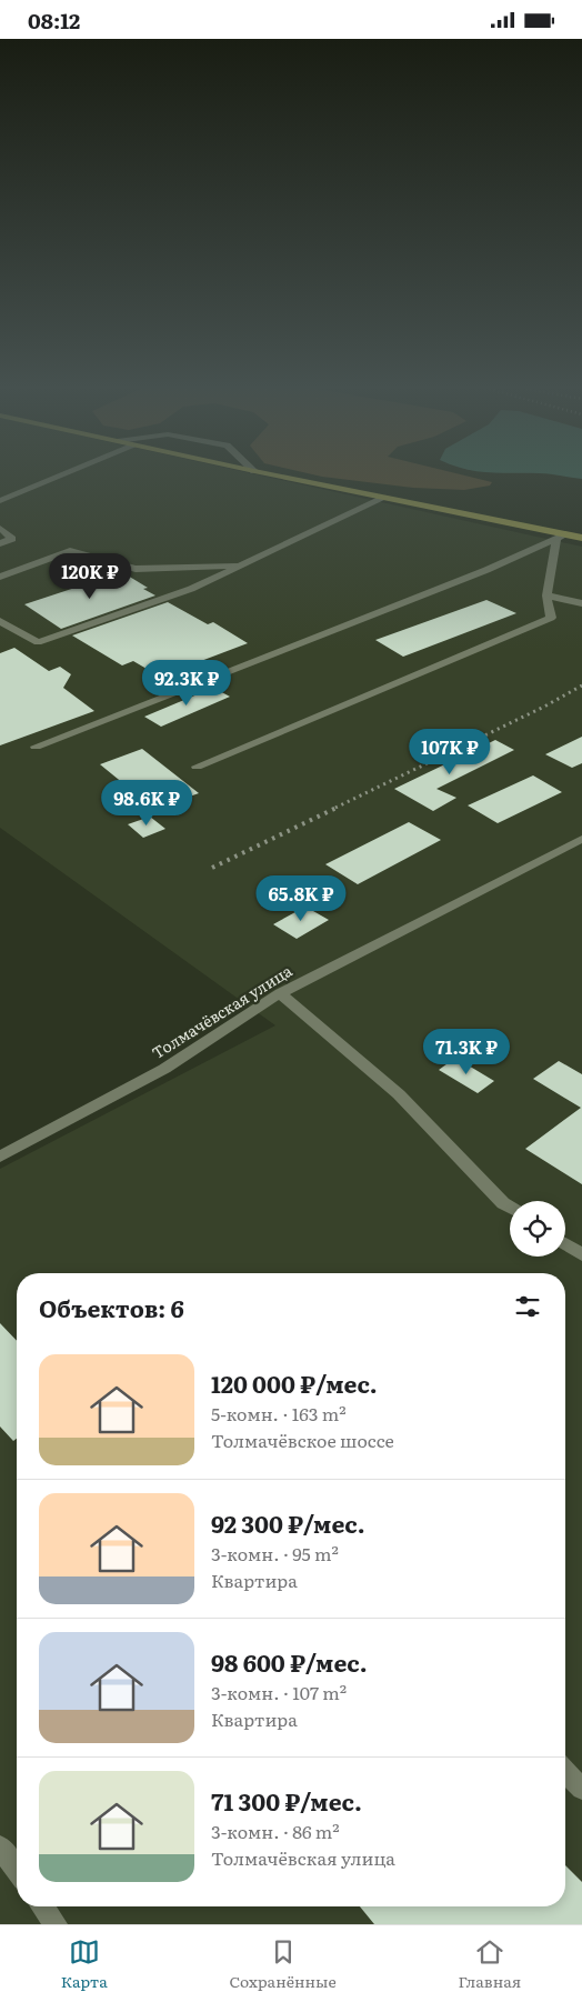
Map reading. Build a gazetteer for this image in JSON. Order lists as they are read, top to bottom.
{
  "streets": {
    "street": ["Толмачёвская улица"]
  },
  "page": {
    "status": "08:12",
    "price": [
      "120K ₽",
      "92.3K ₽",
      "107K ₽",
      "98.6K ₽",
      "65.8K ₽",
      "71.3K ₽"
    ],
    "heading": "Объектов: 6",
    "list": [
      {
        "name": "120 000 ₽/мес.",
        "note": "5-комн. · 163 m² · Толмачёвское шоссе"
      },
      {
        "name": "92 300 ₽/мес.",
        "note": "3-комн. · 95 m² · Квартира"
      },
      {
        "name": "98 600 ₽/мес.",
        "note": "3-комн. · 107 m² · Квартира"
      },
      {
        "name": "71 300 ₽/мес.",
        "note": "3-комн. · 86 m² · Толмачёвская улица"
      }
    ],
    "tabs": ["Карта", "Сохранённые", "Главная"]
  }
}
